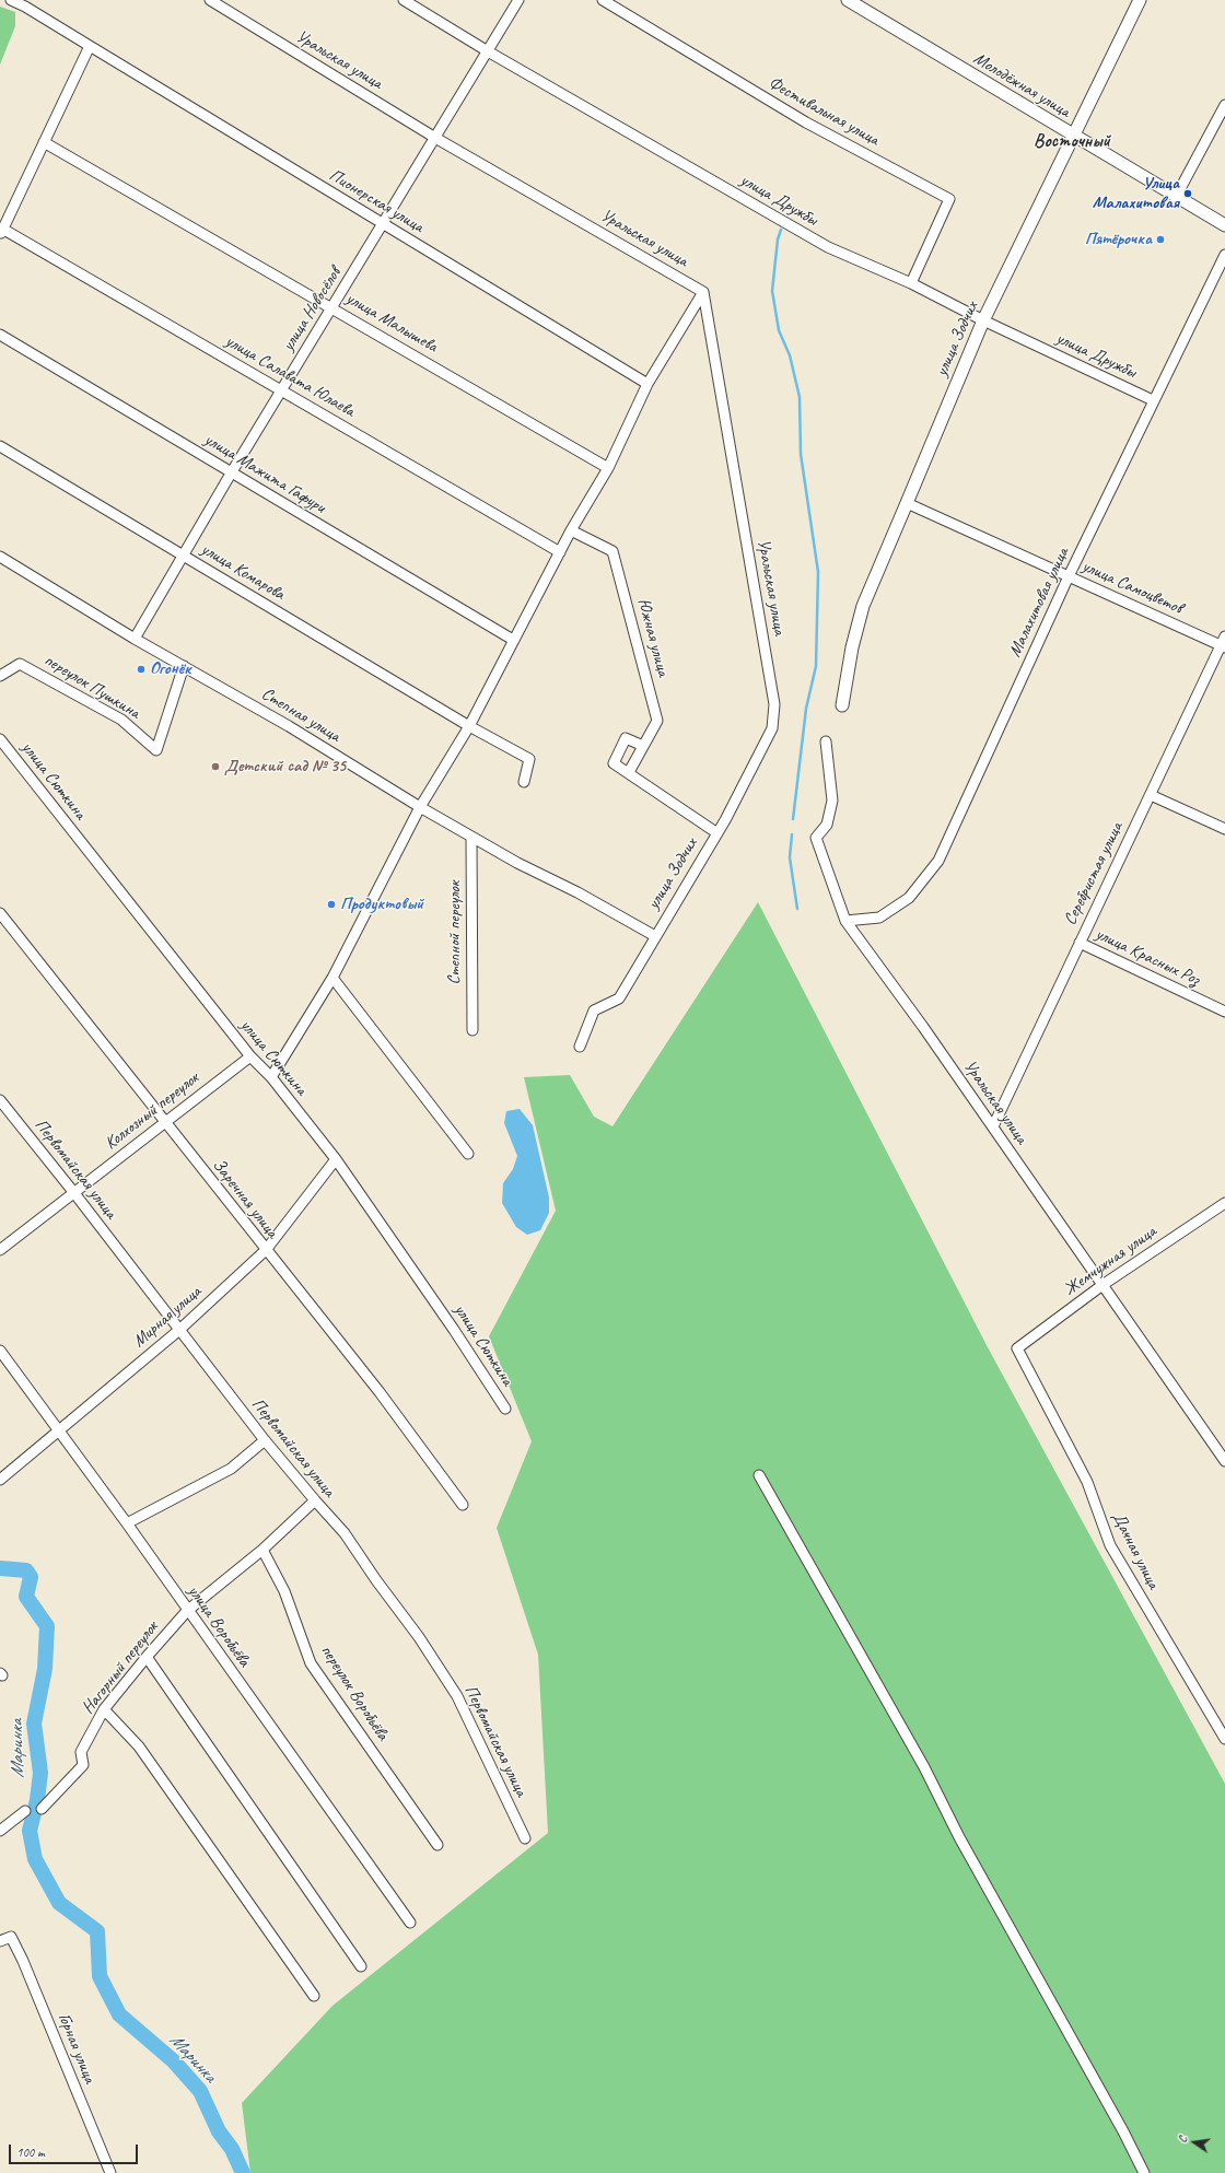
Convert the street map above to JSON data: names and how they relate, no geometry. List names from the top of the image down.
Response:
{
  "streets": {
    "street": [
      "Уральская улица",
      "Молодёжная улица",
      "Фестивальная улица",
      "улица Дружбы",
      "Пионерская улица",
      "улица Новосёлов",
      "улица Малышева",
      "улица Зодчих",
      "улица Салавата Юлаева",
      "улица Мажита Гафури",
      "улица Комарова",
      "улица Самоцветов",
      "Малахитовая улица",
      "Южная улица",
      "переулок Пушкина",
      "Степная улица",
      "улица Сюткина",
      "Серебристая улица",
      "Степной переулок",
      "улица Красных Роз",
      "Колхозный переулок",
      "Первомайская улица",
      "Заречная улица",
      "Жемчужная улица",
      "Мирная улица",
      "Дачная улица",
      "улица Воробьёва",
      "Нагорный переулок",
      "переулок Воробьёва",
      "Горная улица"
    ]
  },
  "crossings": [
    ["Уральская улица", "улица Новосёлов"],
    ["Уральская улица", "улица Зодчих"],
    ["Уральская улица", "Малахитовая улица"],
    ["Уральская улица", "Серебристая улица"],
    ["Уральская улица", "Жемчужная улица"],
    ["Молодёжная улица", "улица Зодчих"],
    ["Фестивальная улица", "улица Дружбы"],
    ["улица Дружбы", "улица Новосёлов"],
    ["улица Дружбы", "улица Зодчих"],
    ["улица Дружбы", "Малахитовая улица"],
    ["Пионерская улица", "улица Новосёлов"],
    ["улица Новосёлов", "улица Малышева"],
    ["улица Новосёлов", "улица Салавата Юлаева"],
    ["улица Новосёлов", "улица Мажита Гафури"],
    ["улица Новосёлов", "улица Комарова"],
    ["улица Новосёлов", "Степная улица"],
    ["улица Зодчих", "улица Самоцветов"],
    ["улица Зодчих", "Степная улица"],
    ["улица Самоцветов", "Малахитовая улица"],
    ["улица Самоцветов", "Серебристая улица"],
    ["переулок Пушкина", "Степная улица"],
    ["Степная улица", "Степной переулок"],
    ["улица Сюткина", "Колхозный переулок"],
    ["улица Сюткина", "Мирная улица"],
    ["Серебристая улица", "улица Красных Роз"],
    ["Колхозный переулок", "Первомайская улица"],
    ["Колхозный переулок", "Заречная улица"],
    ["Первомайская улица", "Мирная улица"],
    ["Первомайская улица", "Нагорный переулок"],
    ["Заречная улица", "Мирная улица"],
    ["Жемчужная улица", "Дачная улица"],
    ["Мирная улица", "улица Воробьёва"],
    ["улица Воробьёва", "Нагорный переулок"],
    ["Нагорный переулок", "переулок Воробьёва"]
  ],
  "districts": ["Восточный"],
  "water": ["Маринка"],
  "places": [
    "Улица Малахитовая",
    "Пятёрочка",
    "Огонёк",
    "Детский сад № 35",
    "Продуктовый"
  ],
  "scale_bar": "100 m",
  "north": "left"
}
